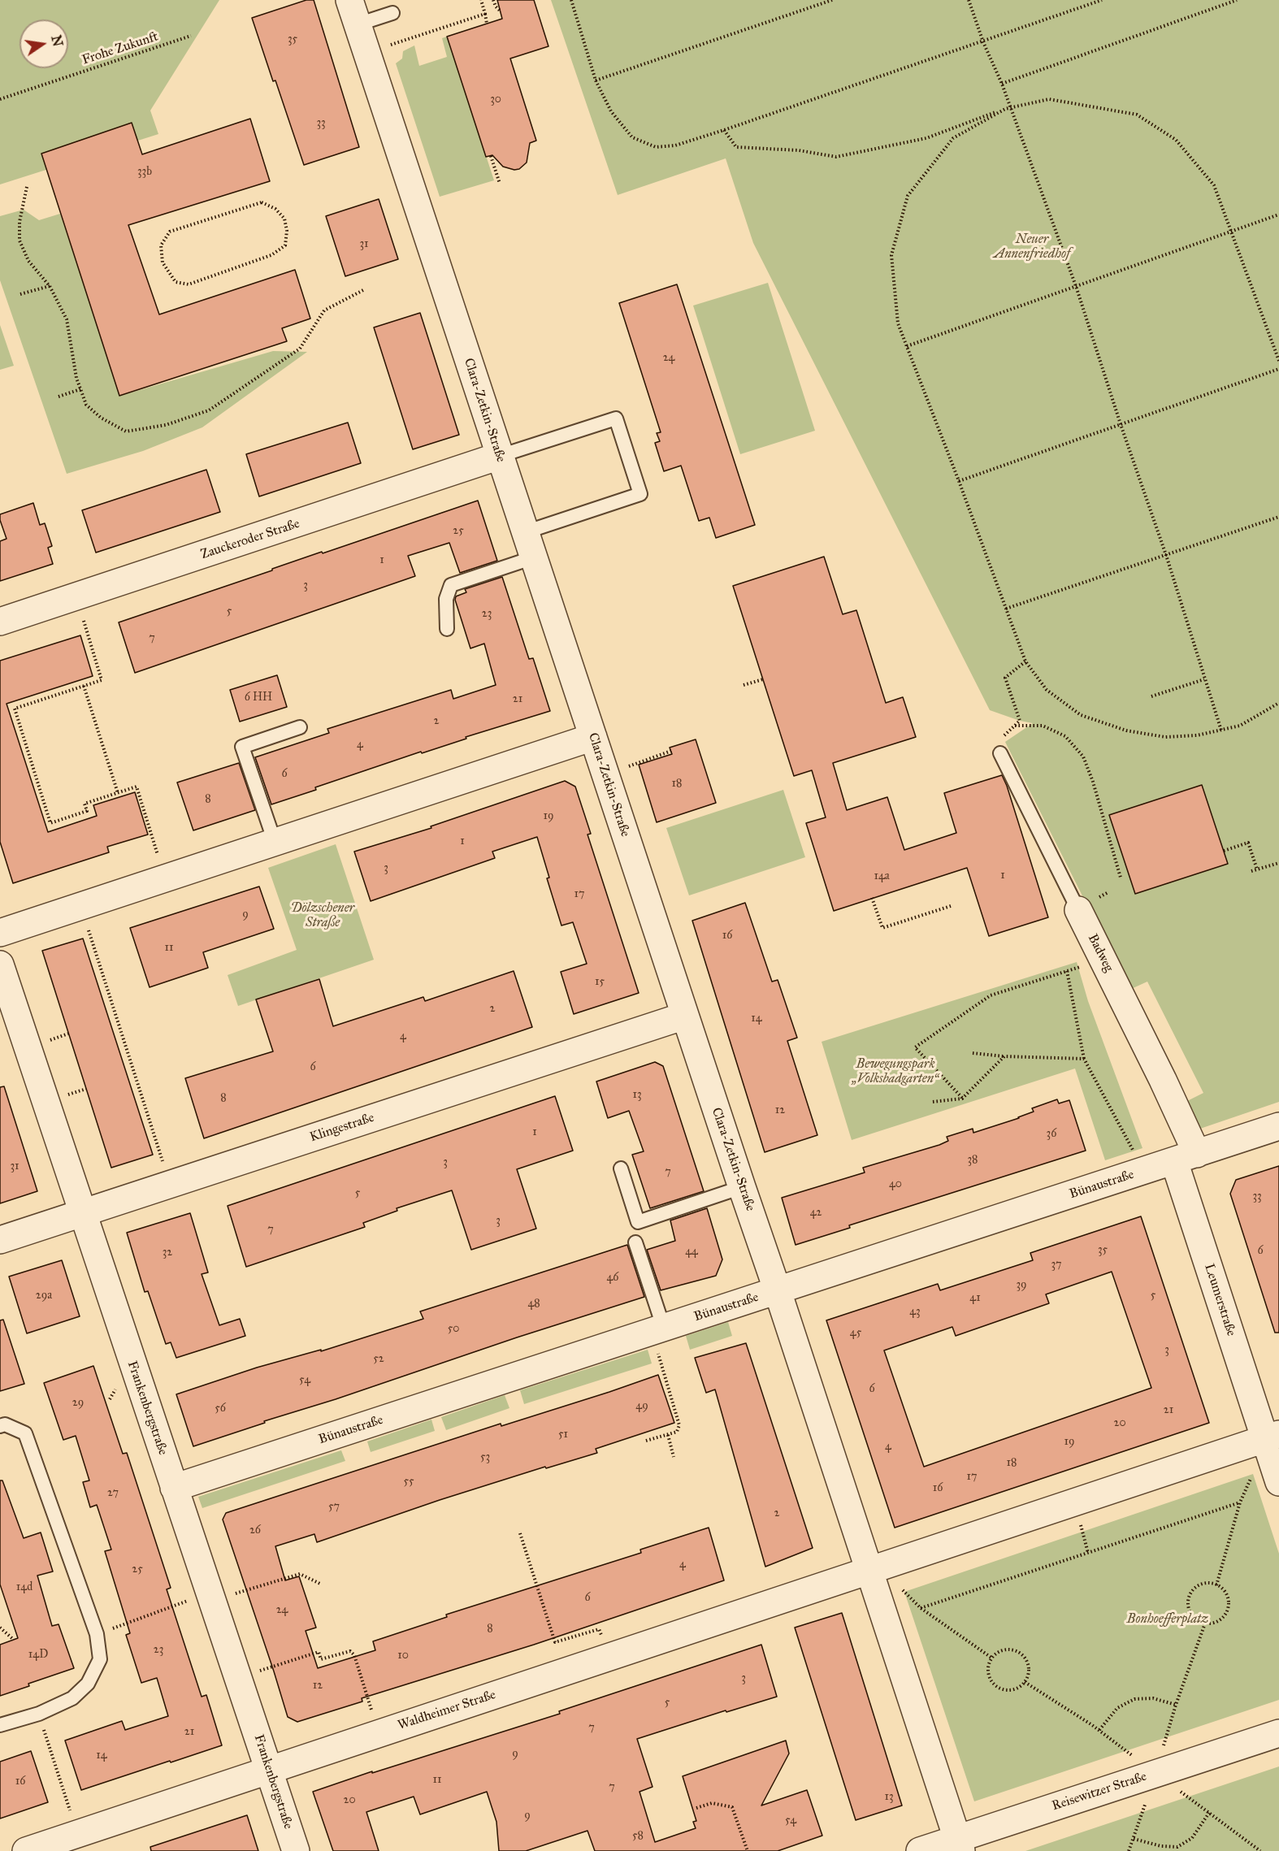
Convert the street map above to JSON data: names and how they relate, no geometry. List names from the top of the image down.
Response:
{
  "streets": {
    "street": [
      "Clara-Zetkin-Straße",
      "Zauckeroder Straße",
      "Badweg",
      "Klingestraße",
      "Bünaustraße",
      "Leumerstraße",
      "Frankenbergstraße",
      "Waldheimer Straße",
      "Reisewitzer Straße"
    ],
    "path": ["Frohe Zukunft"]
  },
  "crossings": [
    ["Clara-Zetkin-Straße", "Zauckeroder Straße"],
    ["Clara-Zetkin-Straße", "Klingestraße"],
    ["Clara-Zetkin-Straße", "Bünaustraße"],
    ["Clara-Zetkin-Straße", "Waldheimer Straße"],
    ["Badweg", "Bünaustraße"],
    ["Badweg", "Leumerstraße"],
    ["Klingestraße", "Frankenbergstraße"],
    ["Bünaustraße", "Leumerstraße"],
    ["Bünaustraße", "Frankenbergstraße"],
    ["Frankenbergstraße", "Waldheimer Straße"]
  ],
  "parks": [
    "Neuer Annenfriedhof",
    "Dölzschener Straße",
    "Bewegungspark „Volksbadgarten“",
    "Bonhoefferplatz"
  ],
  "house_numbers": [
    "35",
    "30",
    "33",
    "33b",
    "31",
    "24",
    "25",
    "1",
    "3",
    "5",
    "23",
    "7",
    "6 HH",
    "21",
    "2",
    "4",
    "6",
    "18",
    "8",
    "19",
    "1",
    "3",
    "1",
    "14a",
    "17",
    "9",
    "16",
    "11",
    "15",
    "2",
    "14",
    "4",
    "6",
    "13",
    "8",
    "12",
    "1",
    "36",
    "38",
    "3",
    "31",
    "7",
    "40",
    "5",
    "33",
    "42",
    "3",
    "7",
    "35",
    "6",
    "44",
    "32",
    "37",
    "46",
    "39",
    "29a",
    "5",
    "41",
    "48",
    "43",
    "50",
    "45",
    "3",
    "52",
    "54",
    "6",
    "29",
    "49",
    "56",
    "21",
    "20",
    "51",
    "19",
    "4",
    "53",
    "18",
    "17",
    "55",
    "16",
    "27",
    "57",
    "2",
    "26",
    "4",
    "25",
    "14d",
    "6",
    "24",
    "8",
    "23",
    "14D",
    "10",
    "3",
    "12",
    "5",
    "7",
    "21",
    "9",
    "14",
    "11",
    "16",
    "7",
    "13",
    "20",
    "9",
    "54",
    "58"
  ],
  "north": "right"
}
